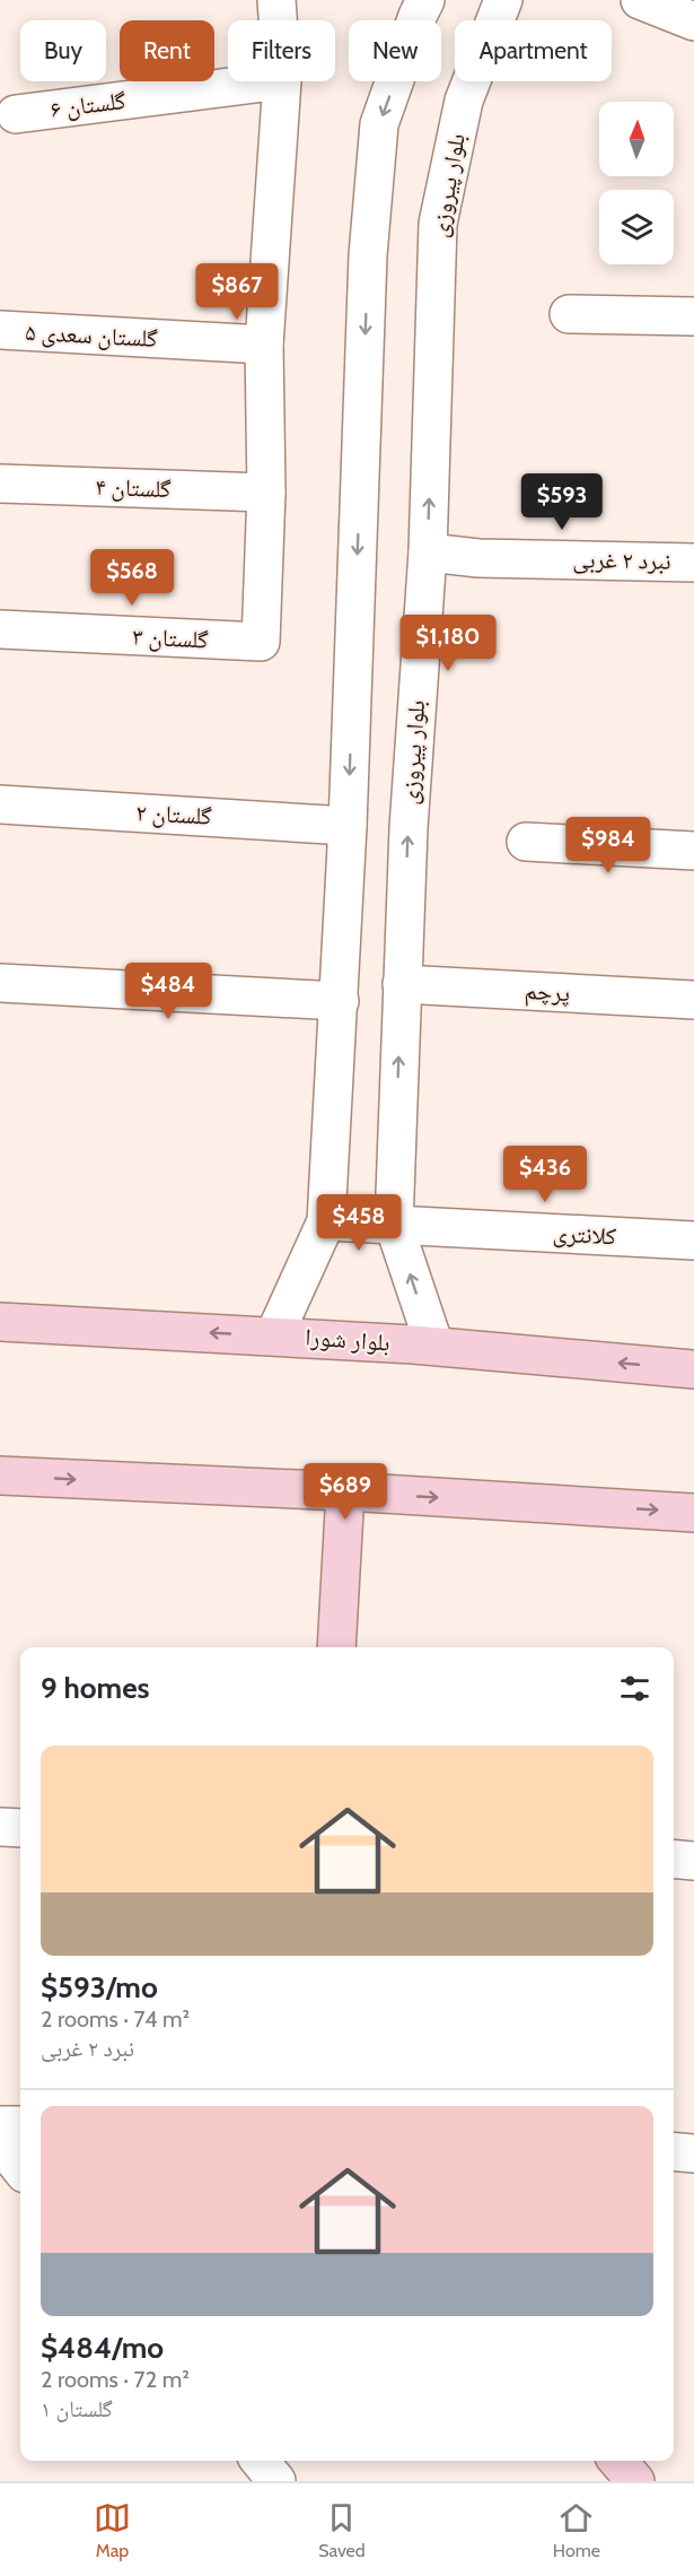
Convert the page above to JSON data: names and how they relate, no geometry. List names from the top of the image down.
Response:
{
  "streets": {
    "main road": ["بلوار شورا"],
    "street": [
      "گلستان ۶",
      "بلوار پیروزی",
      "گلستان سعدی ۵",
      "گلستان ۴",
      "نبرد ۲ غربی",
      "گلستان ۳",
      "گلستان ۲",
      "پرچم",
      "کلانتری"
    ]
  },
  "crossings": [
    ["بلوار پیروزی", "نبرد ۲ غربی"],
    ["بلوار پیروزی", "پرچم"],
    ["بلوار پیروزی", "کلانتری"],
    ["بلوار پیروزی", "بلوار شورا"],
    ["گلستان ۴", "گلستان ۳"]
  ],
  "north": "top",
  "page": {
    "chip": [
      "Buy",
      "Rent",
      "Filters",
      "New",
      "Apartment"
    ],
    "price": [
      "$867",
      "$593",
      "$568",
      "$1,180",
      "$984",
      "$484",
      "$436",
      "$458",
      "$689"
    ],
    "heading": "9 homes",
    "list": [
      {
        "name": "$593/mo",
        "note": "2 rooms · 74 m² · نبرد ۲ غربی"
      },
      {
        "name": "$484/mo",
        "note": "2 rooms · 72 m² · گلستان ۱"
      }
    ],
    "tabs": ["Map", "Saved", "Home"]
  }
}
